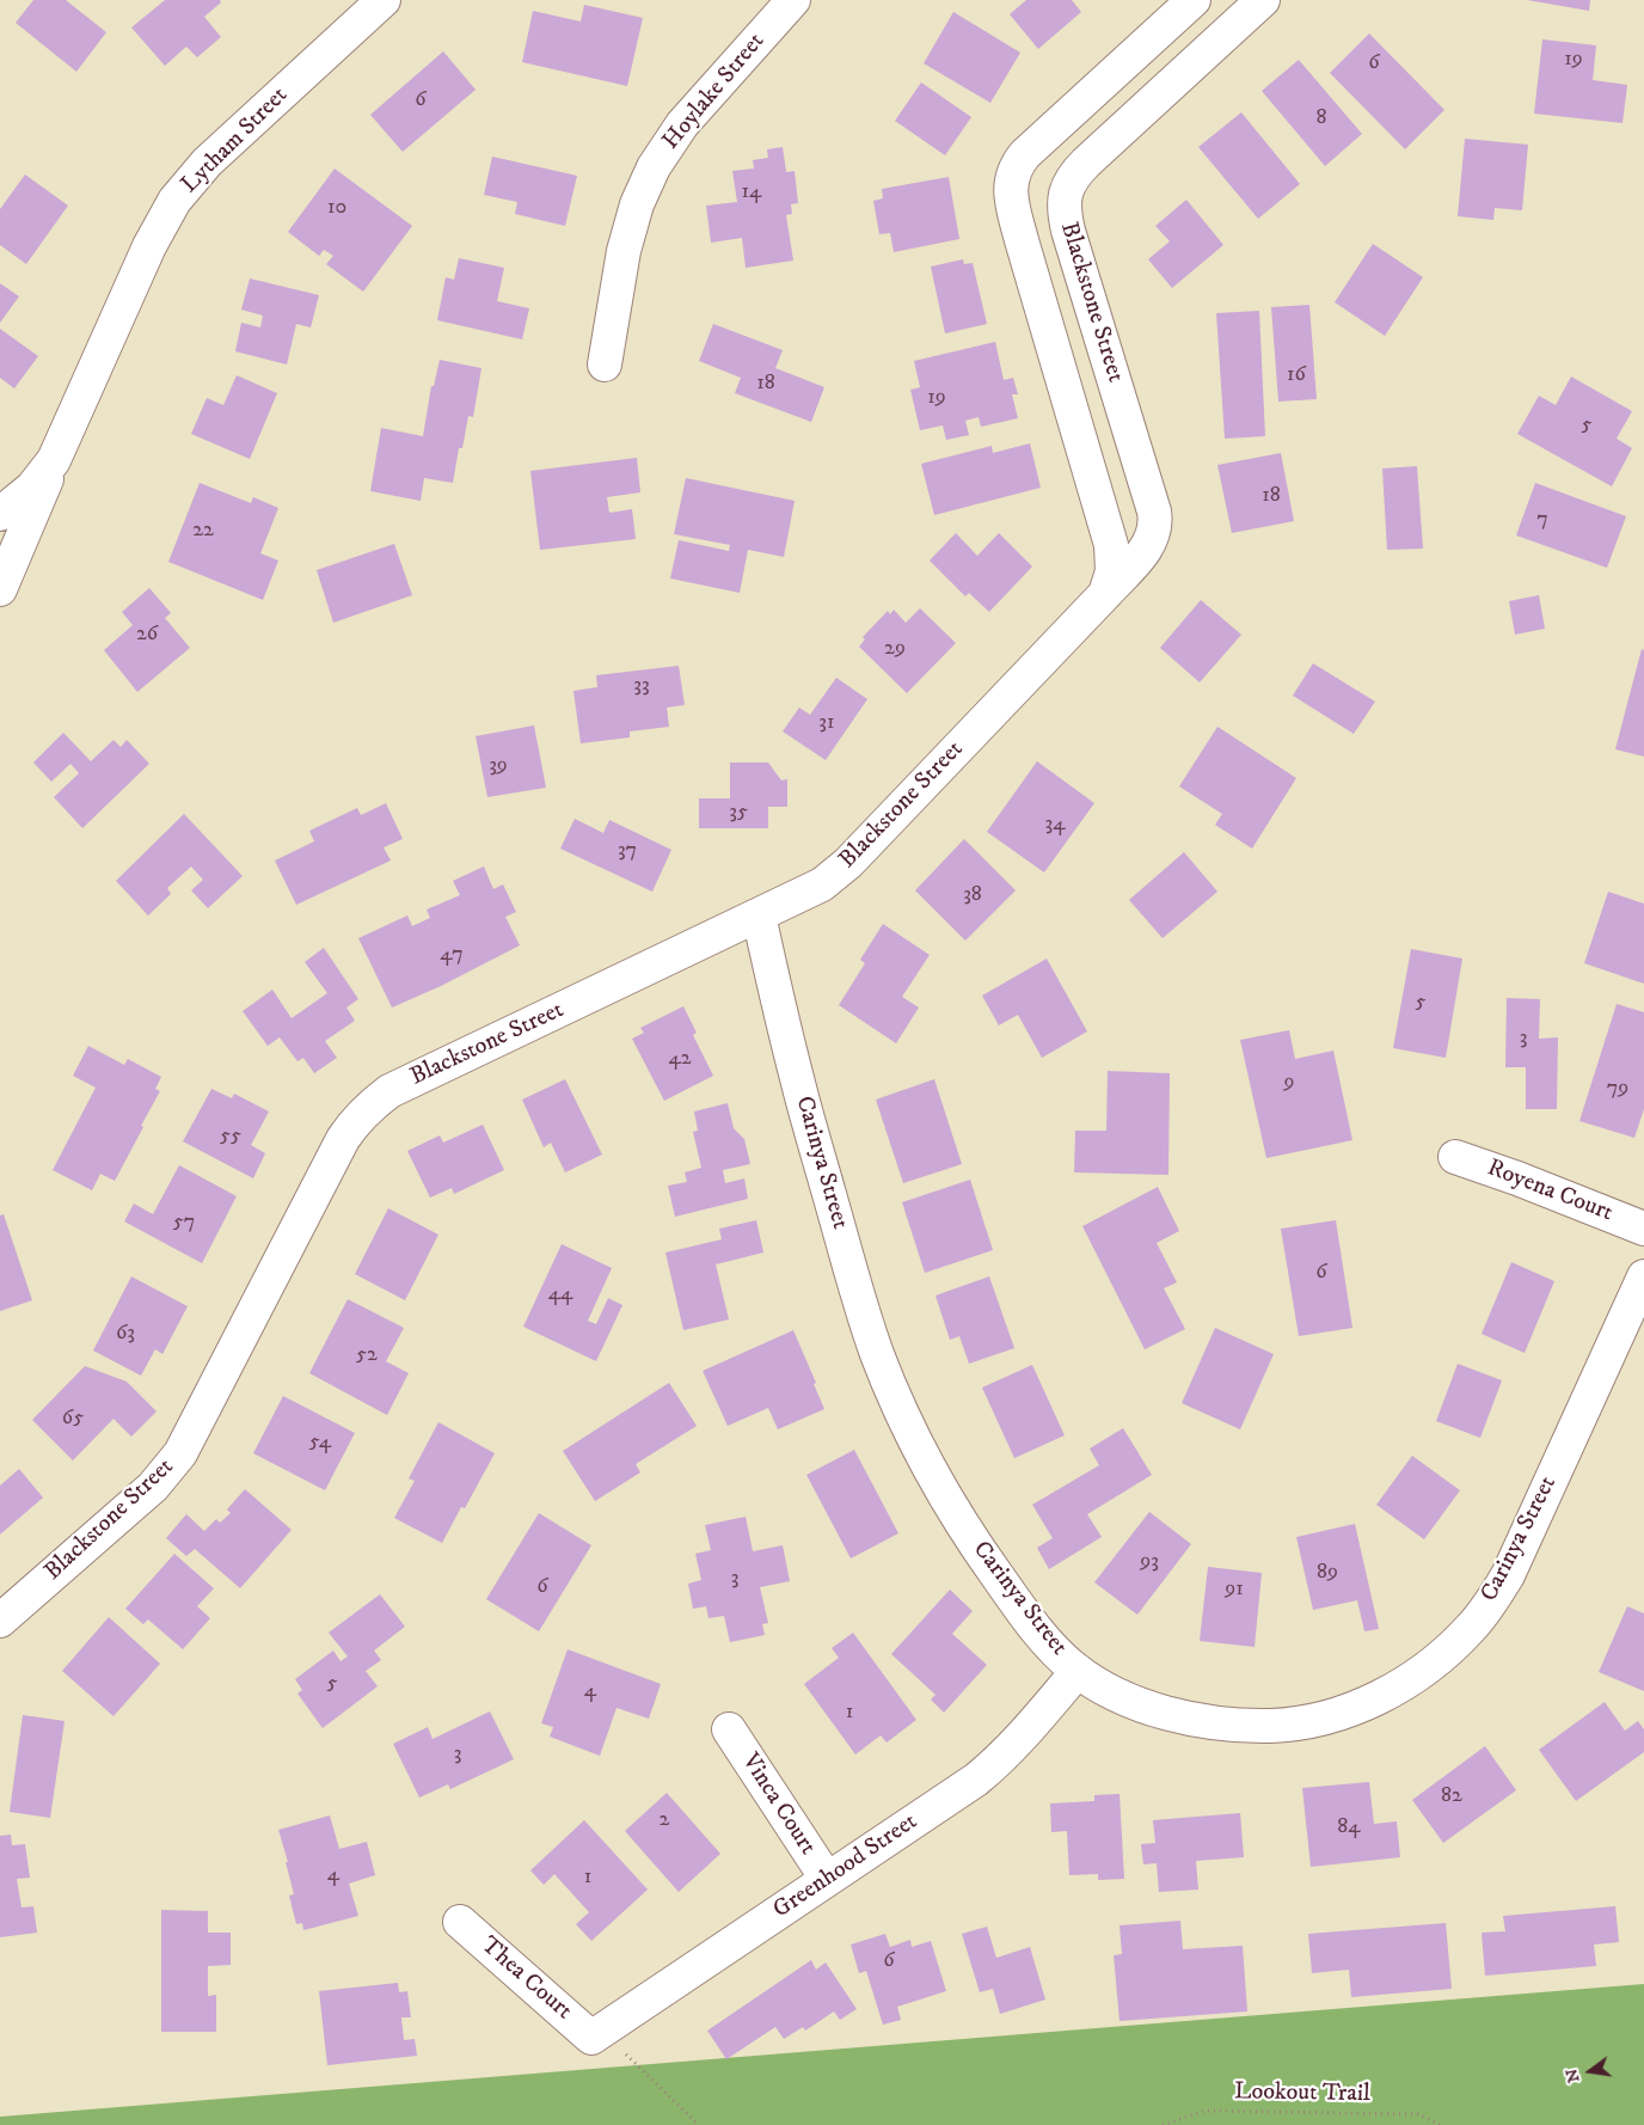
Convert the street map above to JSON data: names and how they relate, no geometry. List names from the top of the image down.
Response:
{
  "streets": {
    "street": [
      "Hoylake Street",
      "Lytham Street",
      "Blackstone Street",
      "Carinya Street",
      "Royena Court",
      "Vinca Court",
      "Greenhood Street",
      "Thea Court"
    ],
    "path": ["Lookout Trail"]
  },
  "crossings": [
    ["Blackstone Street", "Carinya Street"],
    ["Carinya Street", "Greenhood Street"],
    ["Vinca Court", "Greenhood Street"],
    ["Greenhood Street", "Thea Court"]
  ],
  "house_numbers": [
    "19",
    "6",
    "6",
    "8",
    "14",
    "10",
    "16",
    "18",
    "19",
    "5",
    "18",
    "7",
    "22",
    "26",
    "29",
    "33",
    "31",
    "39",
    "35",
    "34",
    "37",
    "38",
    "47",
    "5",
    "3",
    "42",
    "9",
    "79",
    "55",
    "57",
    "6",
    "44",
    "63",
    "52",
    "65",
    "54",
    "93",
    "89",
    "3",
    "6",
    "91",
    "5",
    "4",
    "1",
    "3",
    "82",
    "2",
    "84",
    "4",
    "1",
    "6"
  ],
  "north": "left"
}
